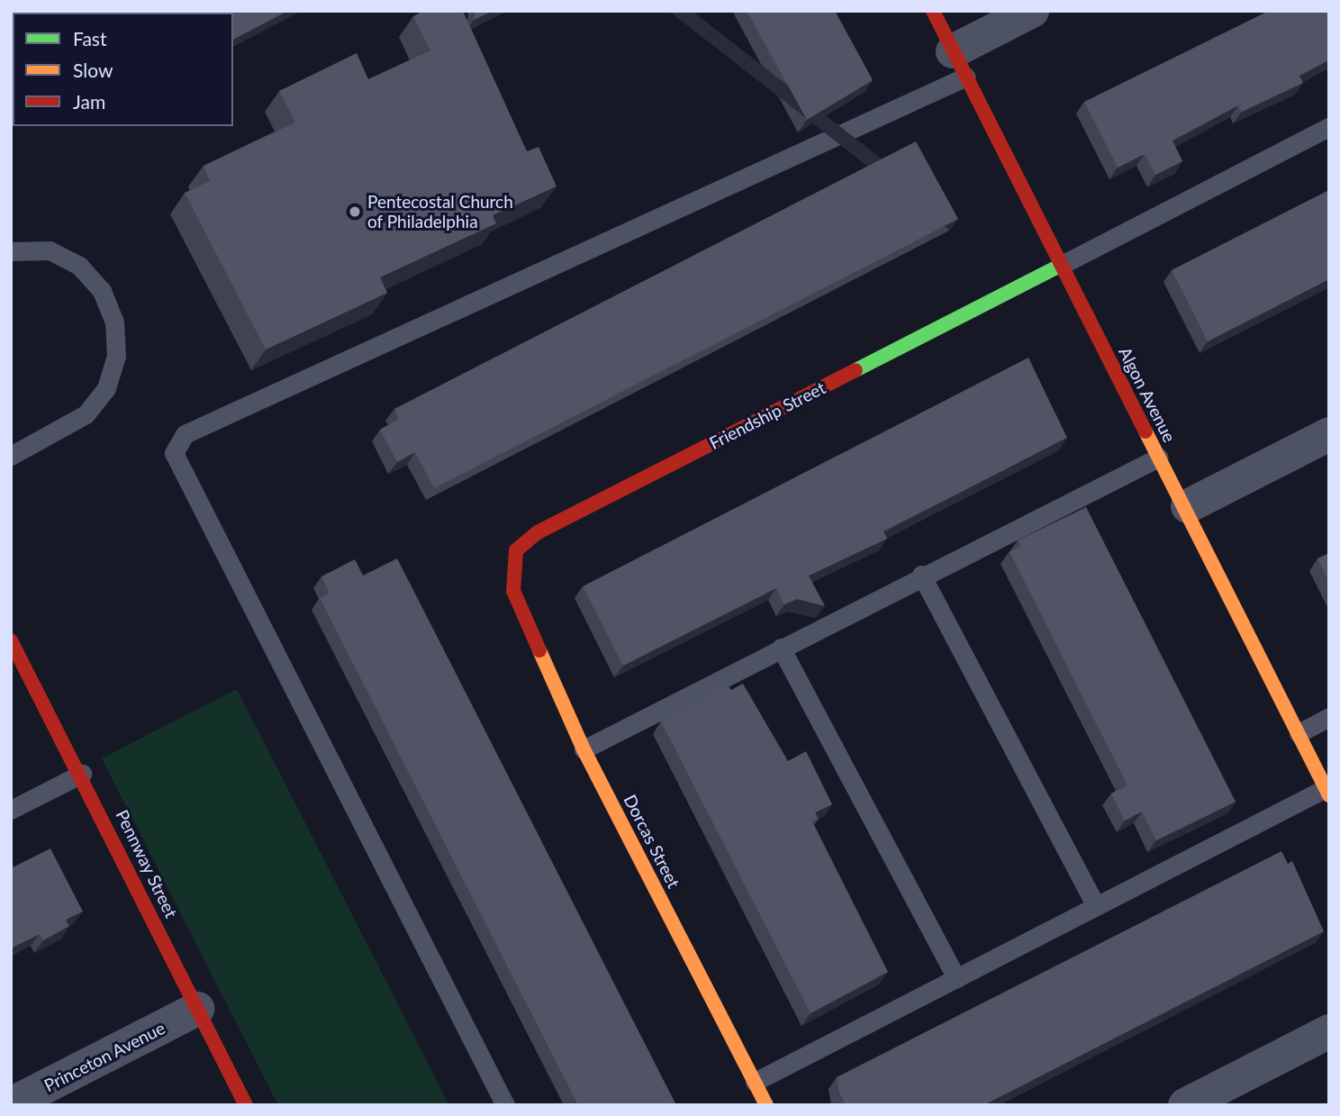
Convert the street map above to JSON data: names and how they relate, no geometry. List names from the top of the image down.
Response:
{
  "streets": {
    "street": [
      "Algon Avenue",
      "Friendship Street",
      "Dorcas Street",
      "Pennway Street",
      "Princeton Avenue"
    ]
  },
  "crossings": [
    ["Algon Avenue", "Friendship Street"],
    ["Friendship Street", "Dorcas Street"],
    ["Pennway Street", "Princeton Avenue"]
  ],
  "places": ["Pentecostal Church of Philadelphia"],
  "legend": ["Fast", "Slow", "Jam"]
}
